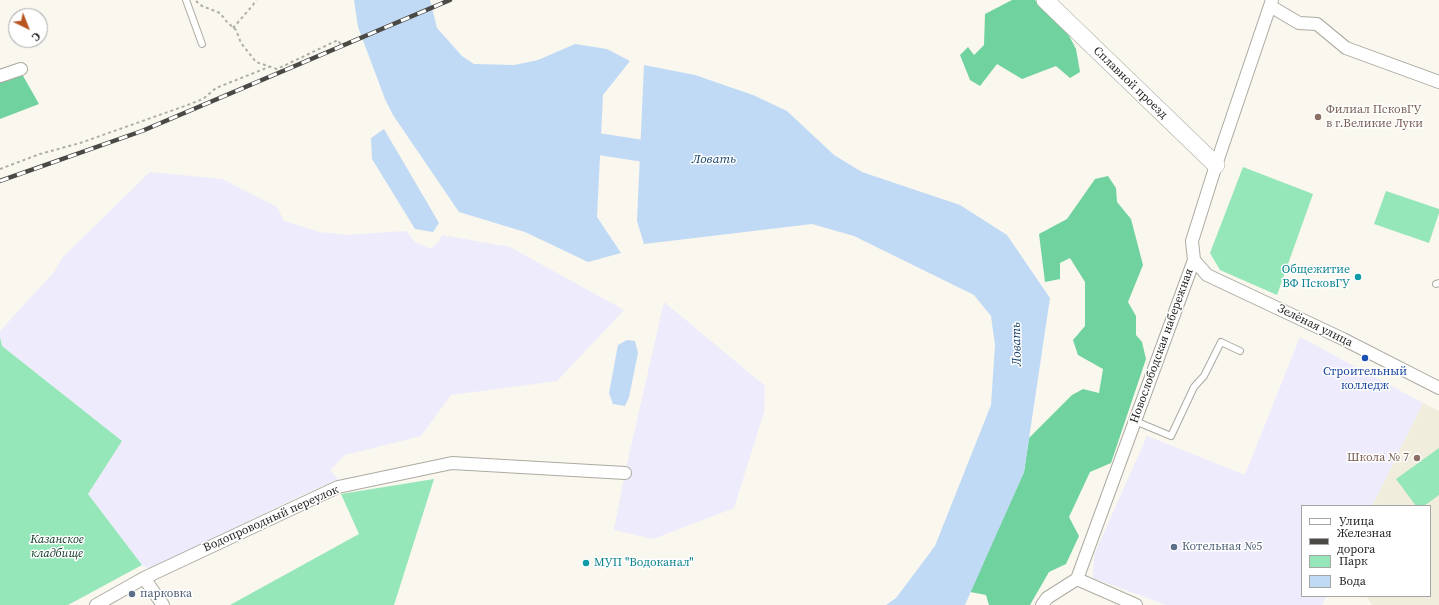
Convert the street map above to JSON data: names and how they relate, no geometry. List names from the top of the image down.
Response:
{
  "streets": {
    "street": [
      "Сплавной проезд",
      "Зелёная улица",
      "Новослободская набережная",
      "Водопроводный переулок"
    ]
  },
  "crossings": [
    ["Сплавной проезд", "Новослободская набережная"],
    ["Зелёная улица", "Новослободская набережная"]
  ],
  "water": ["Ловать"],
  "parks": ["Казанское кладбище"],
  "places": [
    "Филиал ПсковГУ в г.Великие Луки",
    "Общежитие ВФ ПсковГУ",
    "Строительный колледж",
    "Школа № 7",
    "Котельная №5",
    "МУП \"Водоканал\"",
    "парковка"
  ],
  "legend": [
    "Улица",
    "Железная дорога",
    "Парк",
    "Вода"
  ],
  "north": "bottom right"
}
